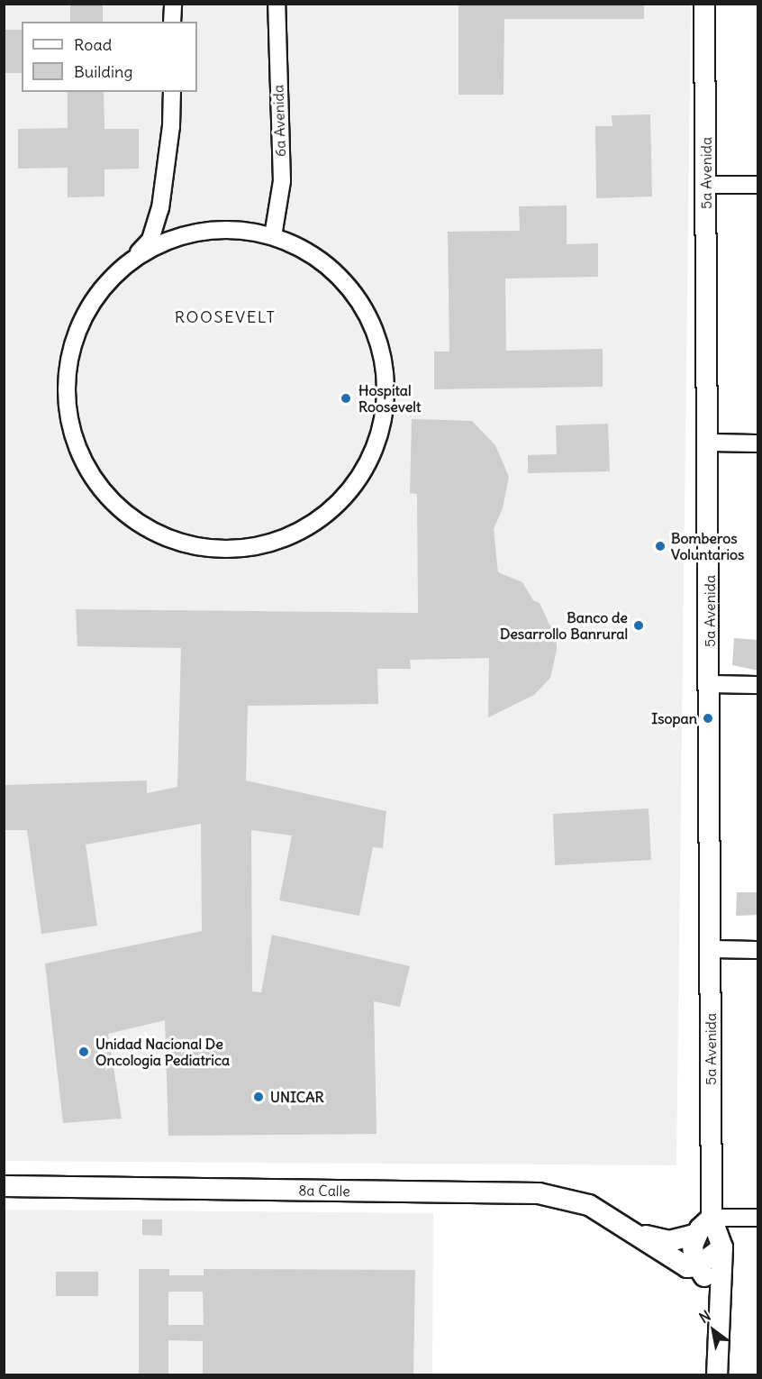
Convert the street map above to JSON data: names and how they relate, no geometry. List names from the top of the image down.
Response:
{
  "streets": {
    "street": ["6a Avenida", "5a Avenida", "8a Calle"]
  },
  "districts": ["ROOSEVELT"],
  "places": [
    "Hospital Roosevelt",
    "Bomberos Voluntarios",
    "Banco de Desarrollo Banrural",
    "Isopan",
    "Unidad Nacional De Oncologia Pediatrica",
    "UNICAR"
  ],
  "legend": ["Road", "Building"],
  "north": "top left"
}
